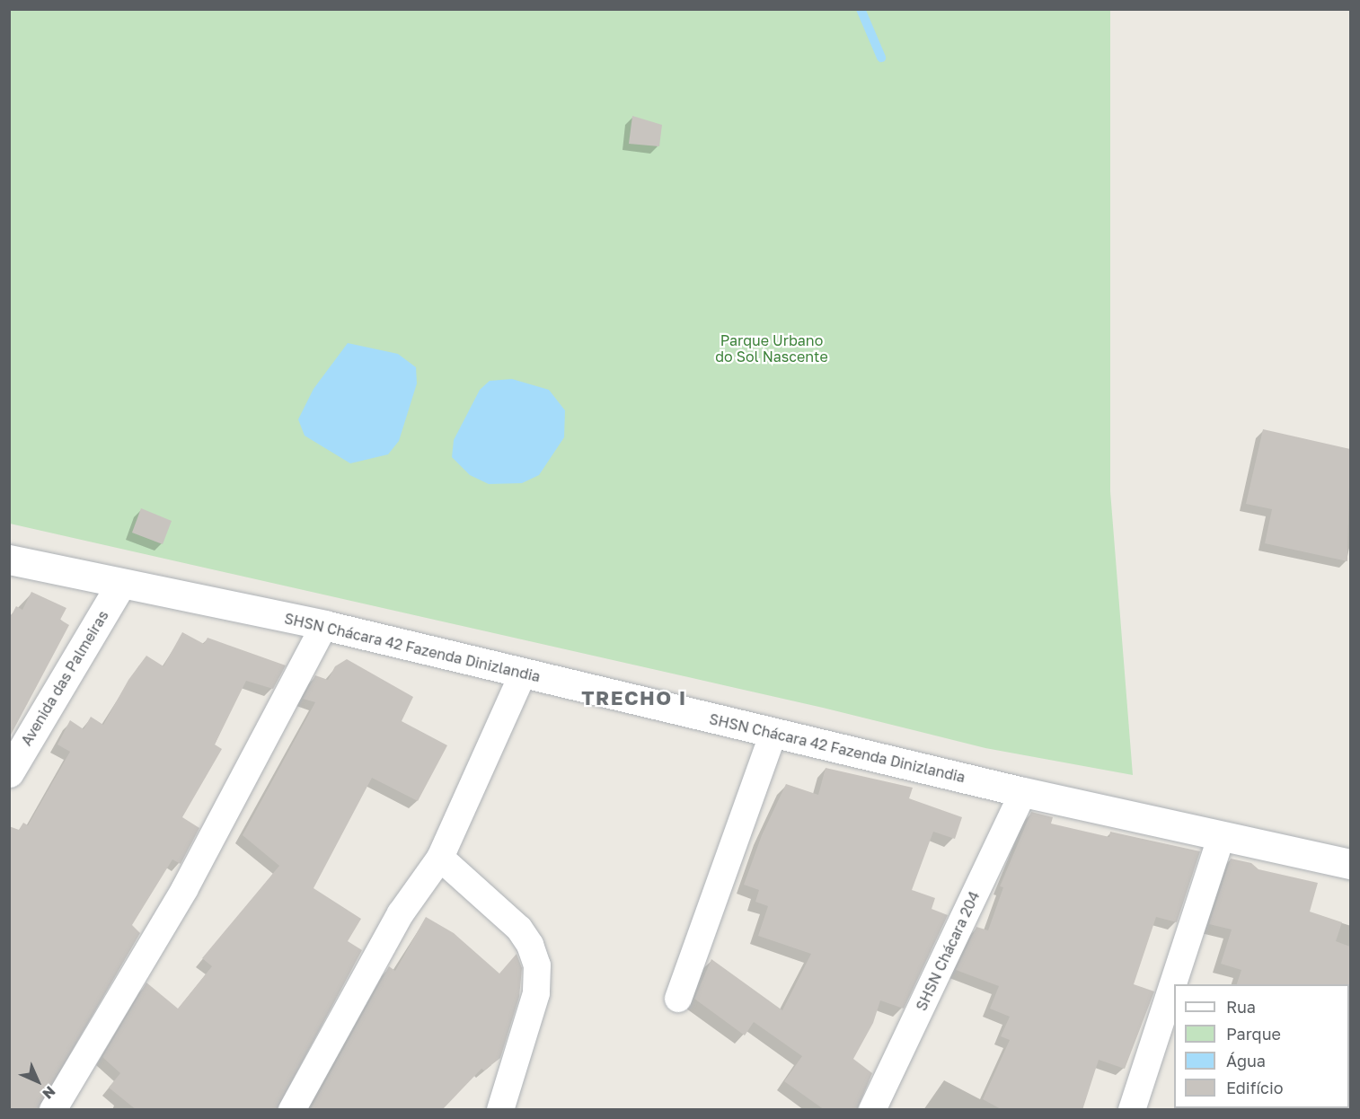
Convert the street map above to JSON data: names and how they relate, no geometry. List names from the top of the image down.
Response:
{
  "streets": {
    "street": ["SHSN Chácara 42 Fazenda Dinizlandia", "Avenida das Palmeiras", "SHSN Chácara 204"]
  },
  "crossings": [
    ["SHSN Chácara 42 Fazenda Dinizlandia", "Avenida das Palmeiras"],
    ["SHSN Chácara 42 Fazenda Dinizlandia", "SHSN Chácara 204"]
  ],
  "districts": ["TRECHO I"],
  "parks": ["Parque Urbano do Sol Nascente"],
  "legend": [
    "Rua",
    "Parque",
    "Água",
    "Edifício"
  ],
  "north": "bottom right"
}
